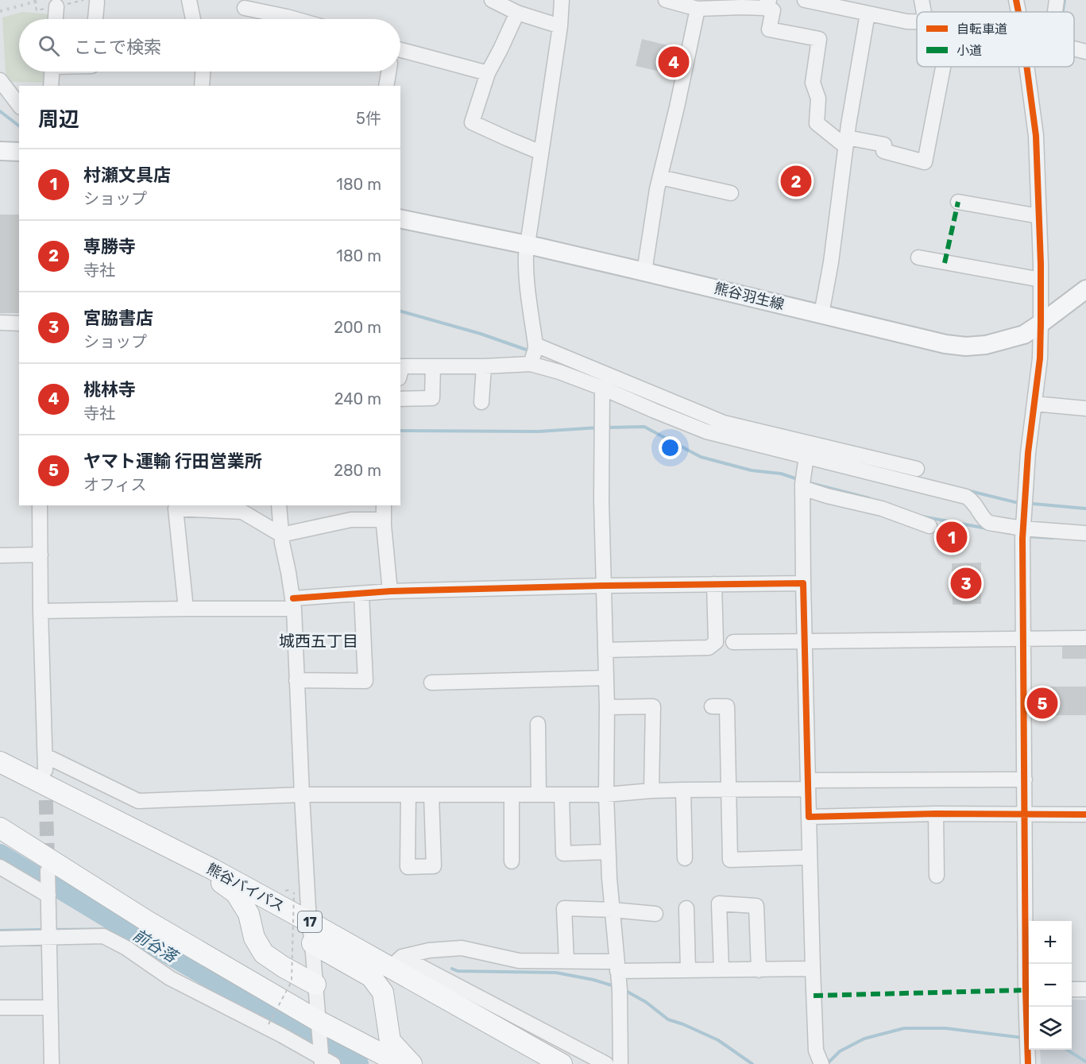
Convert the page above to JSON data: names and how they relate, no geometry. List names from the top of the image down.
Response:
{
  "streets": {
    "highway": ["熊谷バイパス", "17"],
    "main road": ["熊谷羽生線"]
  },
  "crossings": [
    ["熊谷バイパス", "17"]
  ],
  "districts": ["城西五丁目"],
  "water": ["前谷落"],
  "legend": ["自転車道", "小道"],
  "page": {
    "search": "ここで検索",
    "pins": [
      "4",
      "2",
      "1",
      "3",
      "5"
    ],
    "heading": ["周辺", "5件"],
    "list": [
      {
        "mark": "1",
        "name": "村瀬文具店",
        "note": "ショップ",
        "value": "180 m"
      },
      {
        "mark": "2",
        "name": "専勝寺",
        "note": "寺社",
        "value": "180 m"
      },
      {
        "mark": "3",
        "name": "宮脇書店",
        "note": "ショップ",
        "value": "200 m"
      },
      {
        "mark": "4",
        "name": "桃林寺",
        "note": "寺社",
        "value": "240 m"
      },
      {
        "mark": "5",
        "name": "ヤマト運輸 行田営業所",
        "note": "オフィス",
        "value": "280 m"
      }
    ],
    "map_buttons": ["+", "−"]
  }
}
